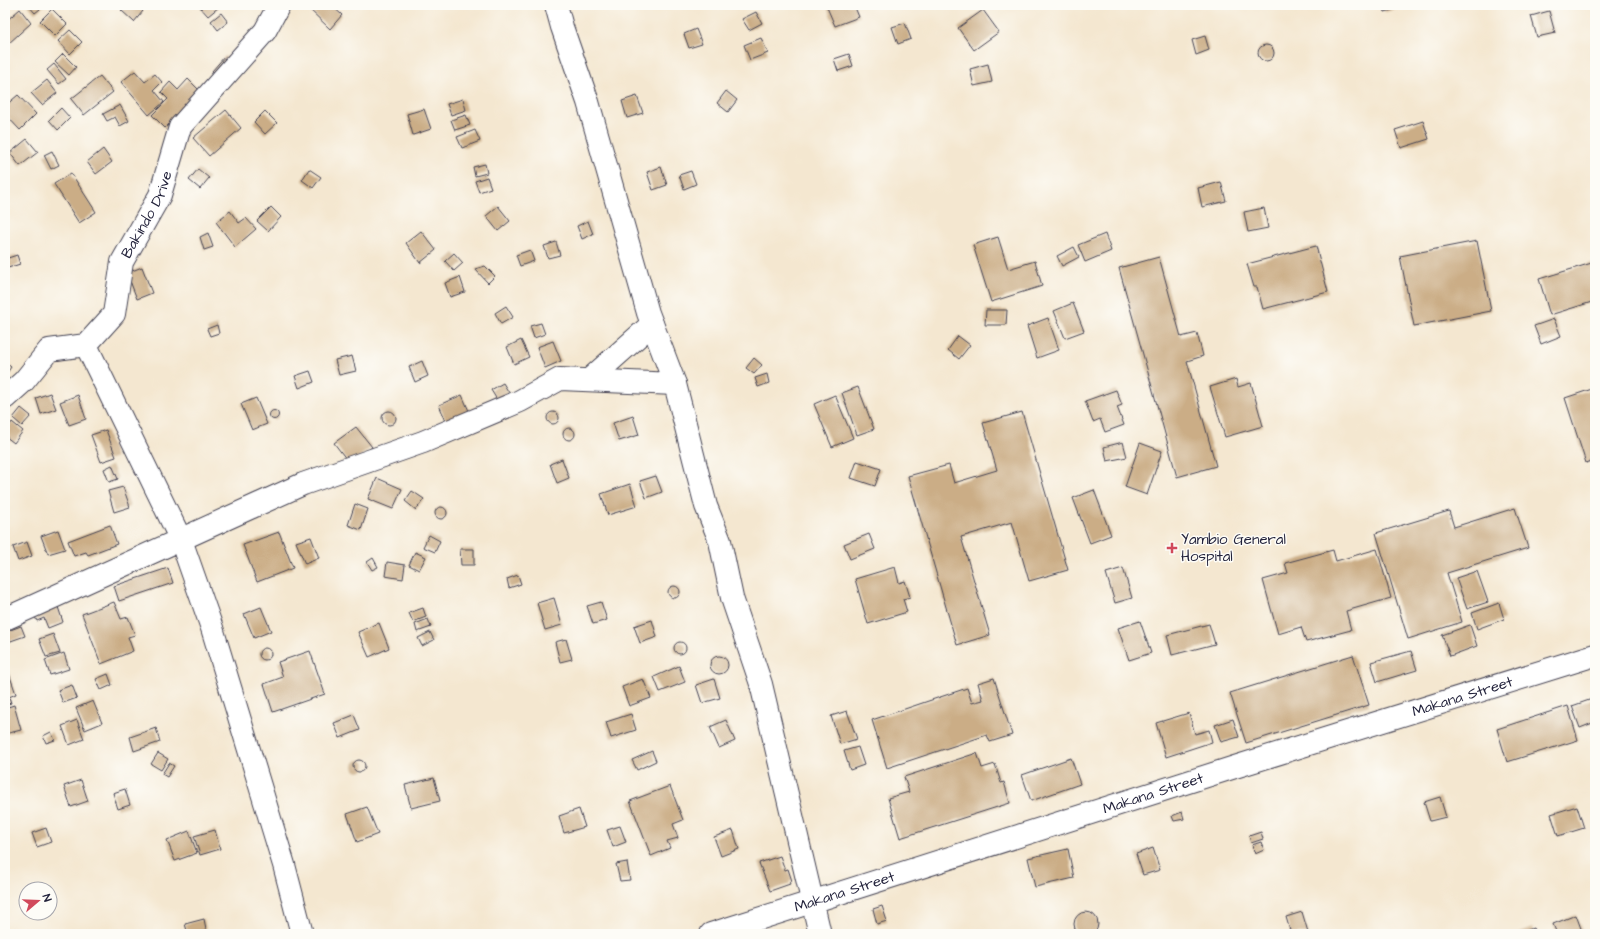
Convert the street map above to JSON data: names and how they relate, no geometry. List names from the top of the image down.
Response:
{
  "streets": {
    "street": ["Bakindo Drive", "Makana Street"]
  },
  "places": {
    "health": ["Yambio General Hospital"]
  },
  "north": "right"
}
